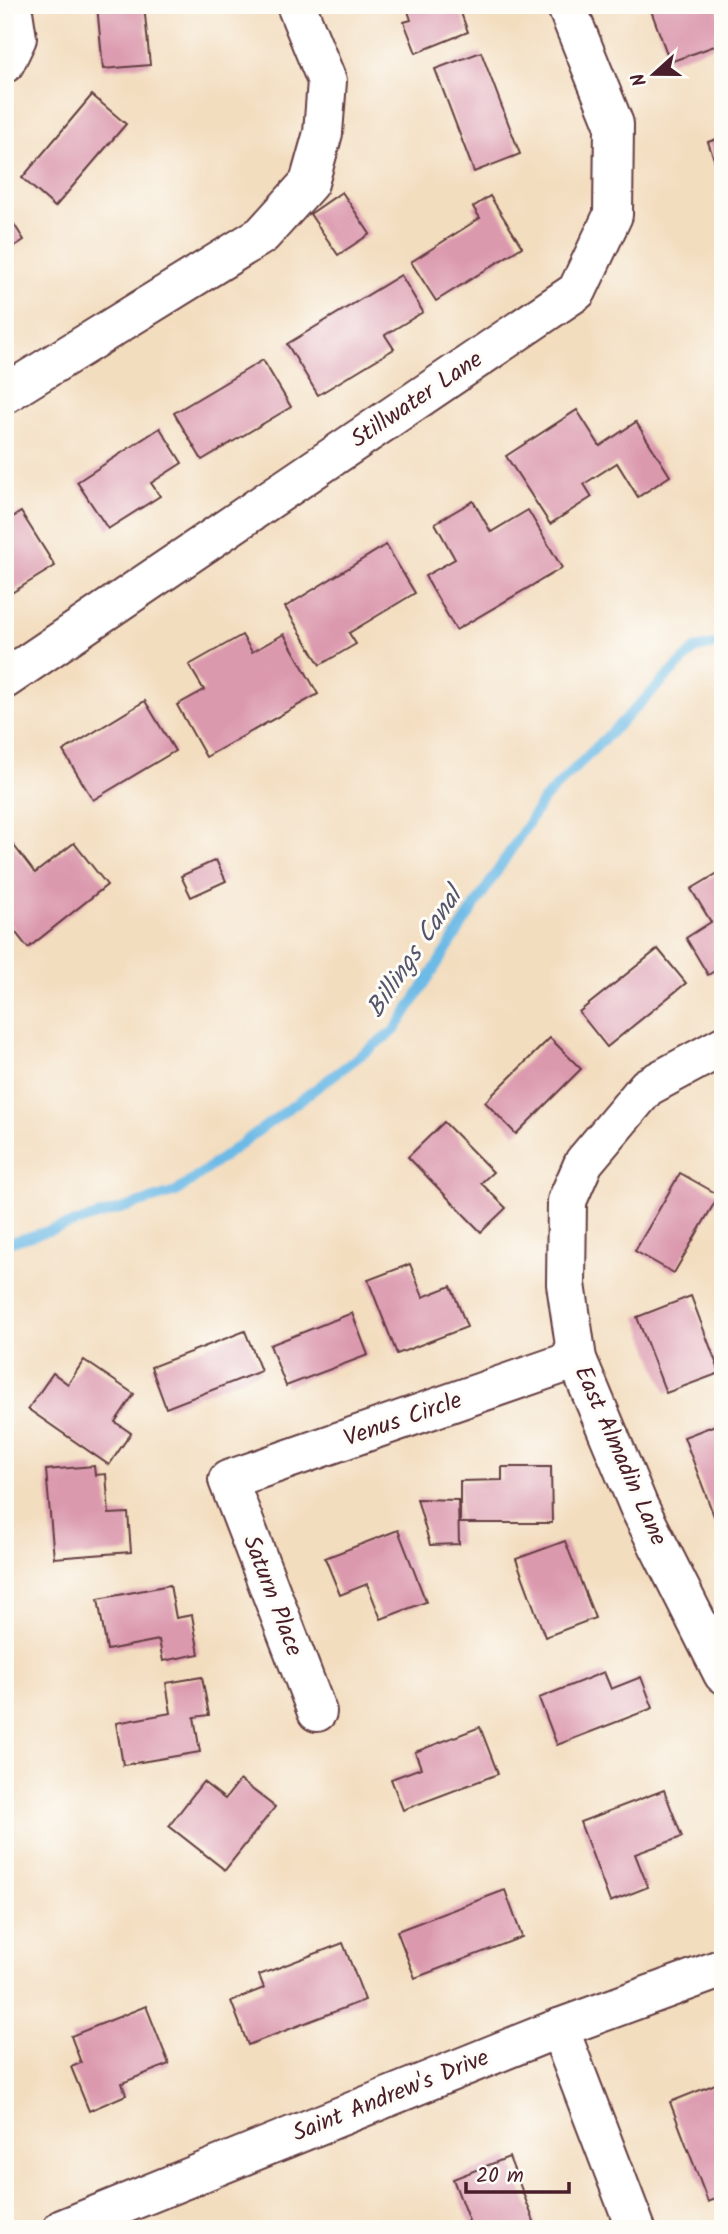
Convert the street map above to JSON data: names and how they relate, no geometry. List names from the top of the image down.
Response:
{
  "streets": {
    "street": [
      "Stillwater Lane",
      "Venus Circle",
      "East Almadin Lane",
      "Saturn Place",
      "Saint Andrew's Drive"
    ]
  },
  "crossings": [
    ["Venus Circle", "East Almadin Lane"],
    ["Venus Circle", "Saturn Place"]
  ],
  "water": ["Billings Canal"],
  "scale_bar": "20 m",
  "north": "left"
}
